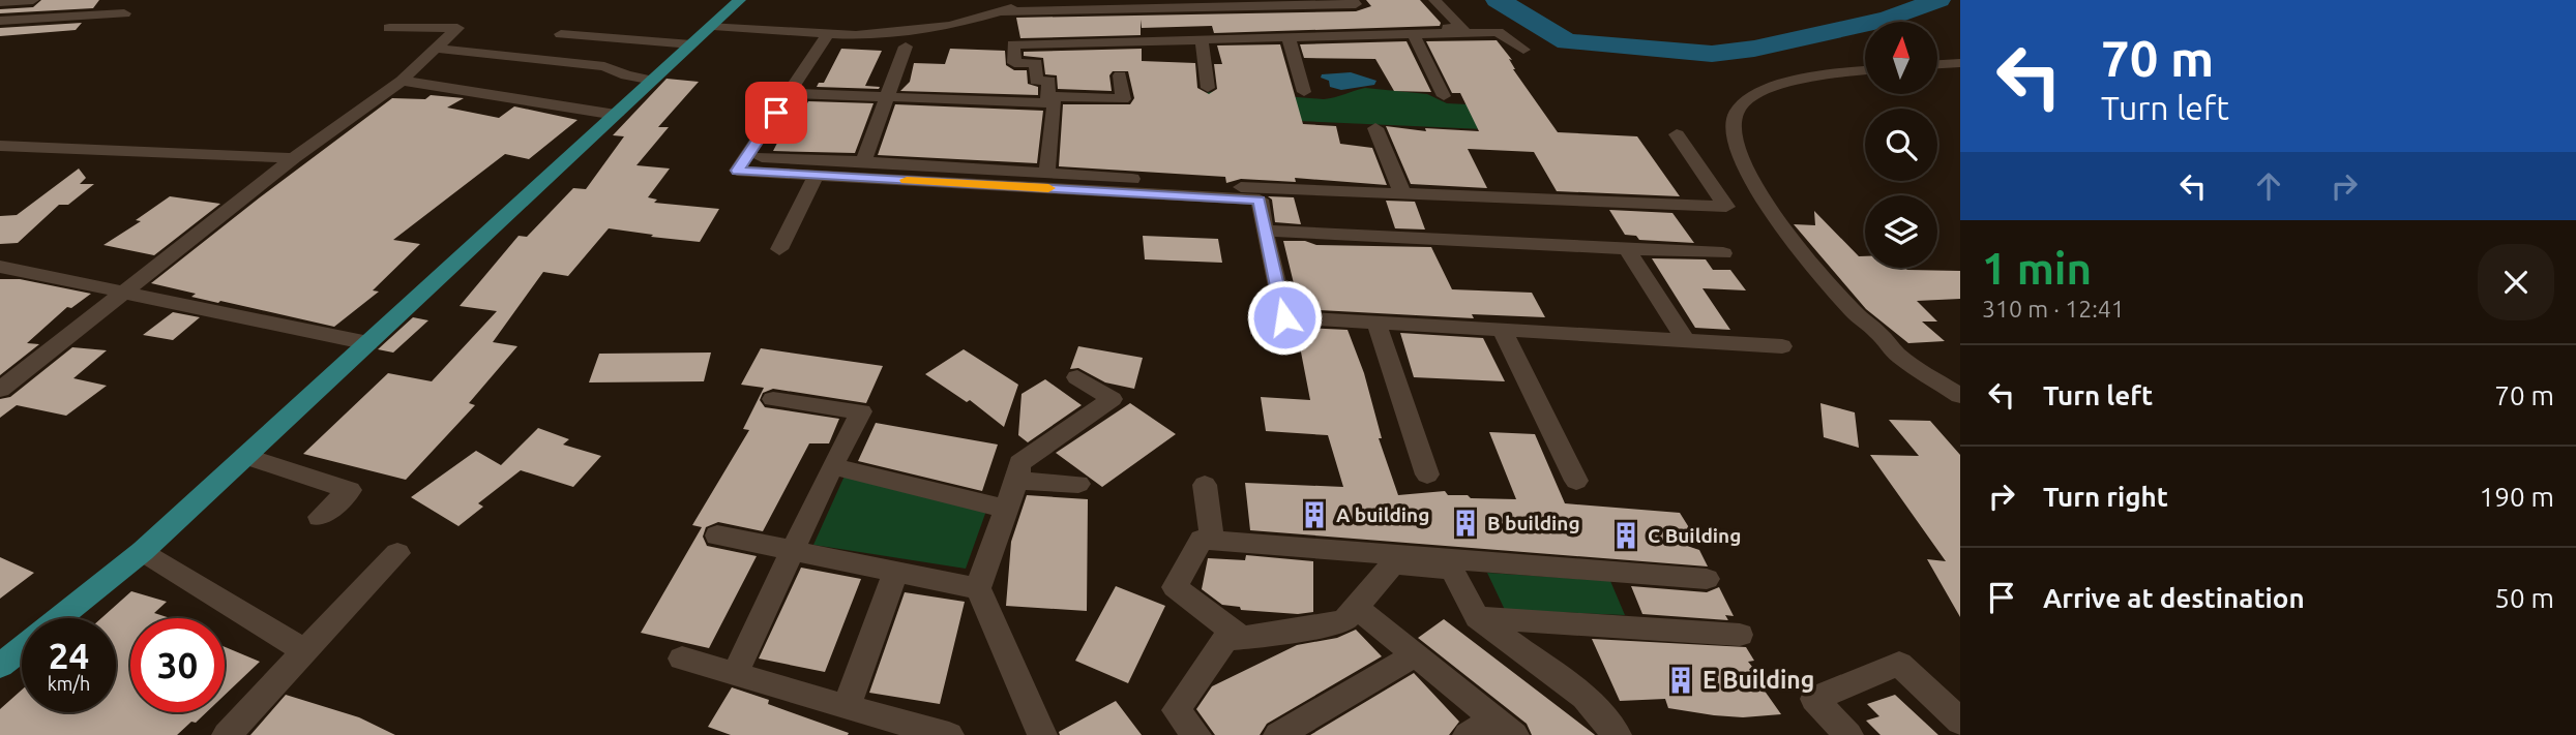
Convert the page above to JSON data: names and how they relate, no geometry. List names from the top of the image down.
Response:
{
  "places": {
    "building": [
      "A building",
      "B building",
      "C Building",
      "E Building"
    ]
  },
  "north": "top",
  "page": {
    "turn": ["70 m", "Turn left"],
    "heading": ["1 min", "310 m · 12:41"],
    "list": [
      {
        "name": "Turn left",
        "value": "70 m"
      },
      {
        "name": "Turn right",
        "value": "190 m"
      },
      {
        "name": "Arrive at destination",
        "value": "50 m"
      }
    ],
    "speed": "24 km/h",
    "limit": "30"
  }
}
